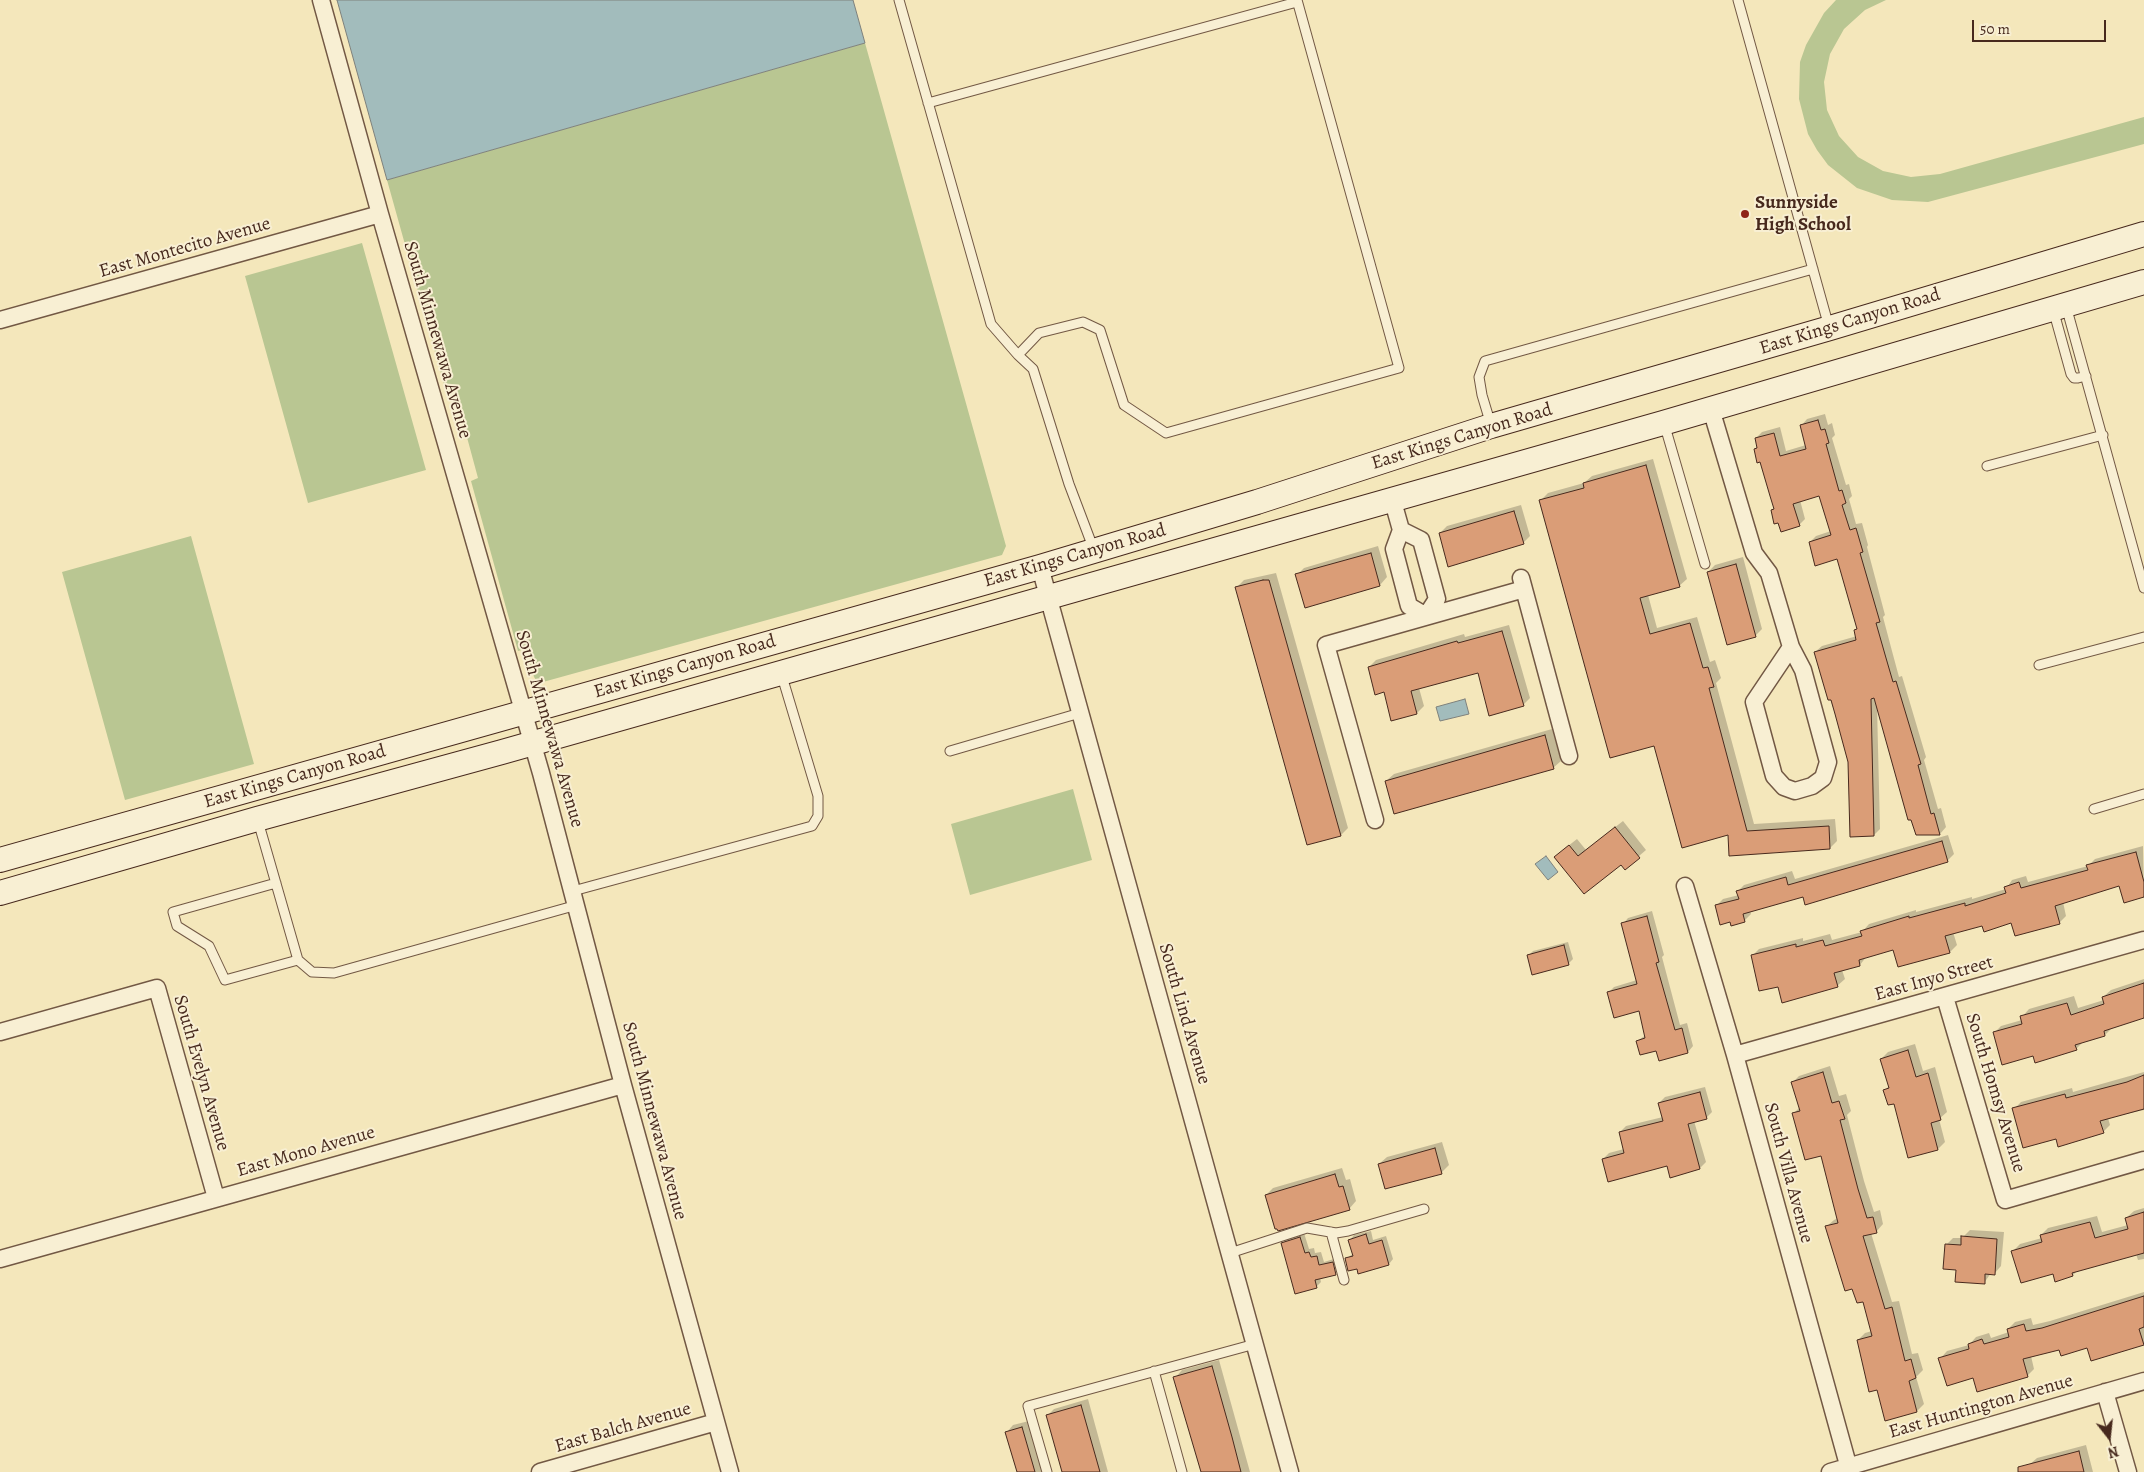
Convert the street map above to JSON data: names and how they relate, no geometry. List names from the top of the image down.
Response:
{
  "streets": {
    "main road": ["East Kings Canyon Road"],
    "street": [
      "East Montecito Avenue",
      "South Minnewawa Avenue",
      "East Inyo Street",
      "South Lind Avenue",
      "South Evelyn Avenue",
      "South Homsy Avenue",
      "East Mono Avenue",
      "South Villa Avenue",
      "East Huntington Avenue",
      "East Balch Avenue"
    ]
  },
  "crossings": [
    ["East Montecito Avenue", "South Minnewawa Avenue"],
    ["East Kings Canyon Road", "South Minnewawa Avenue"],
    ["East Kings Canyon Road", "South Lind Avenue"],
    ["South Minnewawa Avenue", "East Mono Avenue"],
    ["South Minnewawa Avenue", "East Balch Avenue"],
    ["East Inyo Street", "South Homsy Avenue"],
    ["East Inyo Street", "South Villa Avenue"],
    ["South Evelyn Avenue", "East Mono Avenue"],
    ["South Villa Avenue", "East Huntington Avenue"]
  ],
  "places": ["Sunnyside High School"],
  "scale_bar": "50 m",
  "north": "bottom"
}
